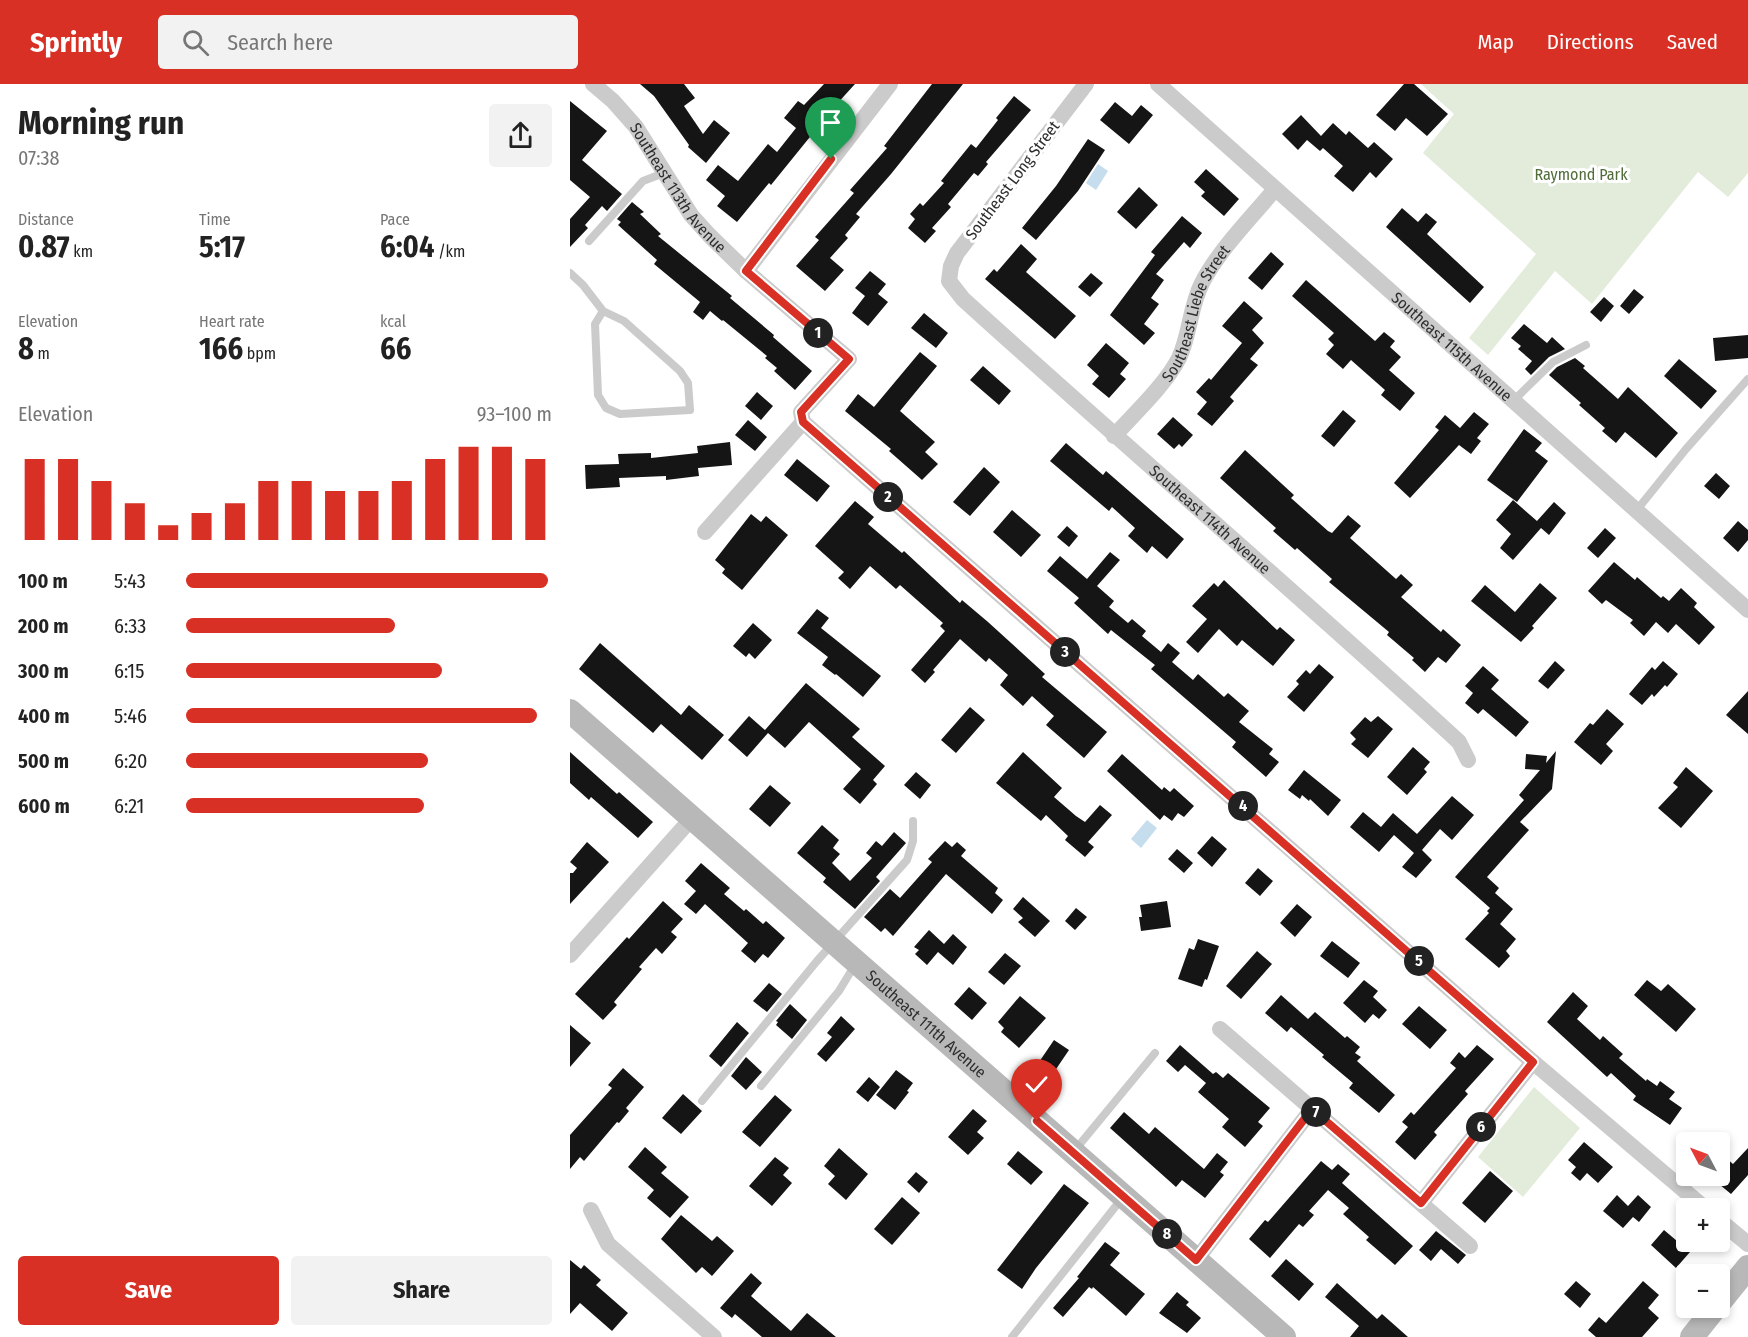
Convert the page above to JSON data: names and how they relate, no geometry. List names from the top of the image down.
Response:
{
  "streets": {
    "street": [
      "Southeast Long Street",
      "Southeast 113th Avenue",
      "Southeast Liebe Street",
      "Southeast 115th Avenue",
      "Southeast 114th Avenue",
      "Southeast 111th Avenue"
    ]
  },
  "crossings": [
    ["Southeast Long Street", "Southeast 114th Avenue"],
    ["Southeast Liebe Street", "Southeast 115th Avenue"],
    ["Southeast Liebe Street", "Southeast 114th Avenue"]
  ],
  "parks": ["Raymond Park"],
  "north": "top left",
  "page": {
    "header": "Sprintly",
    "search": "Search here",
    "nav": ["Map", "Directions", "Saved"],
    "heading": ["Morning run", "07:38"],
    "stats": [
      ["Distance", "0.87 km"],
      ["Time", "5:17"],
      ["Pace", "6:04 /km"],
      ["Elevation", "8 m"],
      ["Heart rate", "166 bpm"],
      ["kcal", "66"]
    ],
    "pins": [
      "1",
      "2",
      "3",
      "4",
      "5",
      "7",
      "6",
      "8"
    ],
    "chart": ["Elevation", "93–100 m"],
    "list": [
      {
        "name": "100 m",
        "note": "5:43"
      },
      {
        "name": "200 m",
        "note": "6:33"
      },
      {
        "name": "300 m",
        "note": "6:15"
      },
      {
        "name": "400 m",
        "note": "5:46"
      },
      {
        "name": "500 m",
        "note": "6:20"
      },
      {
        "name": "600 m",
        "note": "6:21"
      }
    ],
    "map_buttons": ["+", "−"],
    "buttons": ["Save", "Share"]
  }
}
